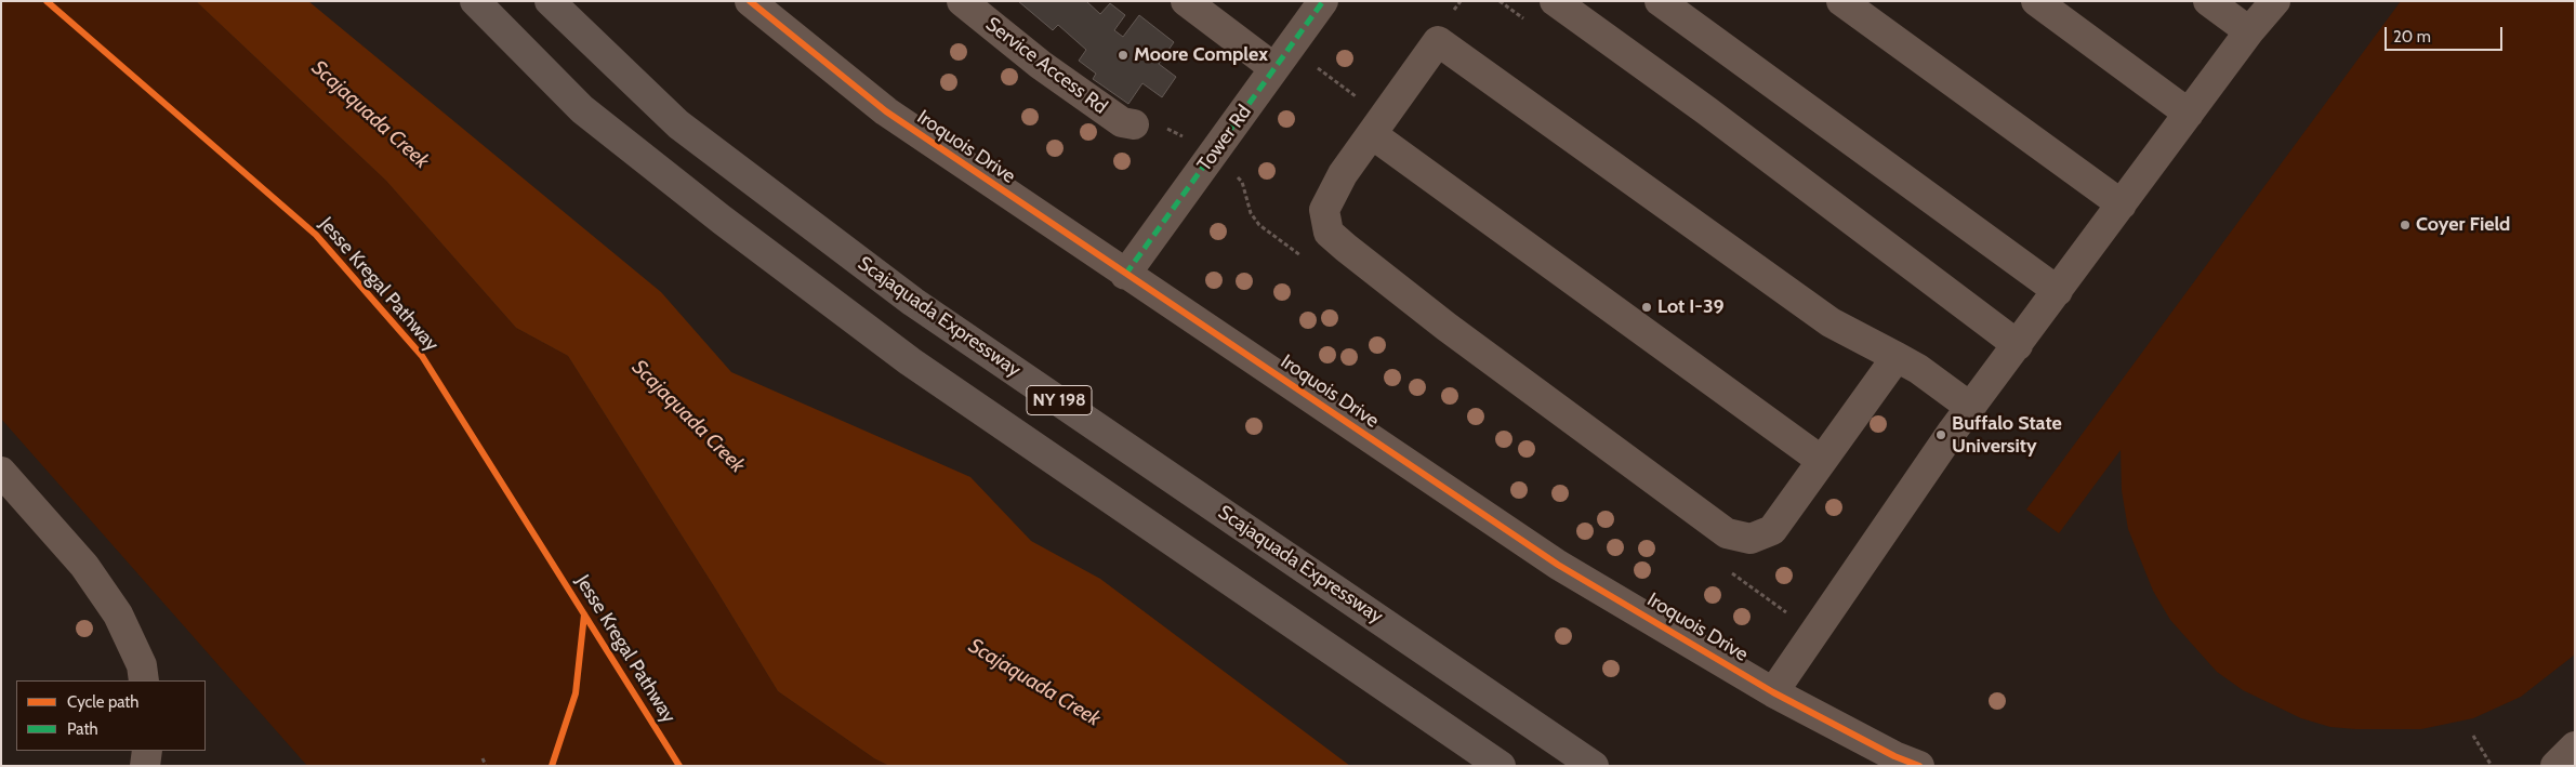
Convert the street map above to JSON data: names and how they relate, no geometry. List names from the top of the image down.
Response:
{
  "streets": {
    "highway": ["Scajaquada Expressway", "NY 198"],
    "street": ["Service Access Rd", "Tower Rd", "Iroquois Drive"],
    "cycle path": ["Jesse Kregal Pathway"]
  },
  "crossings": [
    ["Tower Rd", "Iroquois Drive"]
  ],
  "water": ["Scajaquada Creek"],
  "places": [
    "Moore Complex",
    "Coyer Field",
    "Lot I-39",
    "Buffalo State University"
  ],
  "legend": ["Cycle path", "Path"],
  "scale_bar": "20 m"
}
